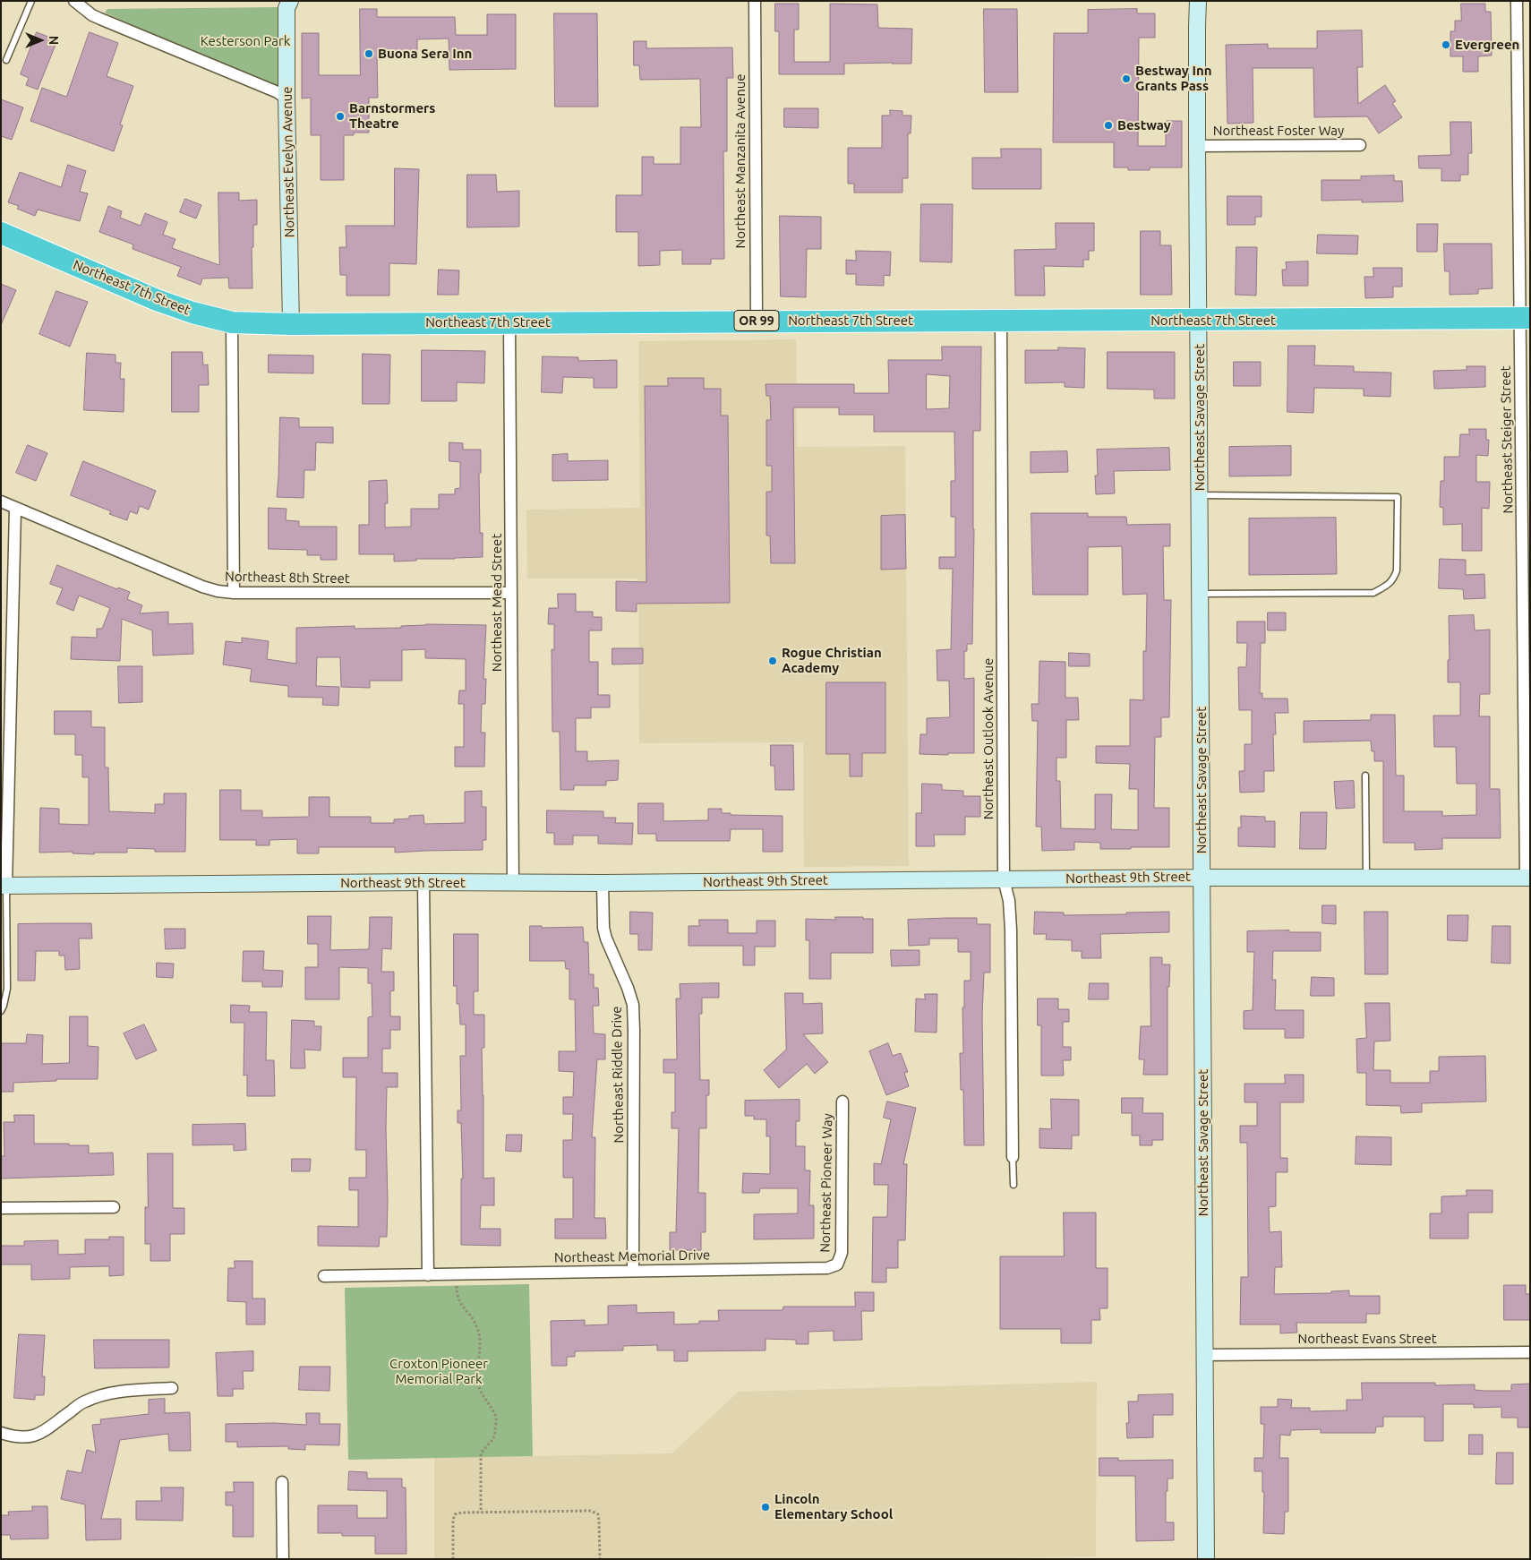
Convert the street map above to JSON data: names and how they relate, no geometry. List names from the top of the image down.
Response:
{
  "streets": {
    "highway": ["Northeast 7th Street", "OR 99"],
    "street": [
      "Northeast Foster Way",
      "Northeast Manzanita Avenue",
      "Northeast Evelyn Avenue",
      "Northeast Savage Street",
      "Northeast Steiger Street",
      "Northeast 8th Street",
      "Northeast Mead Street",
      "Northeast Outlook Avenue",
      "Northeast 9th Street",
      "Northeast Riddle Drive",
      "Northeast Pioneer Way",
      "Northeast Memorial Drive",
      "Northeast Evans Street"
    ]
  },
  "crossings": [
    ["Northeast Foster Way", "Northeast Savage Street"],
    ["Northeast Manzanita Avenue", "Northeast 7th Street"],
    ["Northeast Evelyn Avenue", "Northeast 7th Street"],
    ["Northeast 7th Street", "Northeast Savage Street"],
    ["Northeast 7th Street", "Northeast Steiger Street"],
    ["Northeast 7th Street", "Northeast Mead Street"],
    ["Northeast 7th Street", "Northeast Outlook Avenue"],
    ["Northeast Savage Street", "Northeast 9th Street"],
    ["Northeast Savage Street", "Northeast Evans Street"],
    ["Northeast Steiger Street", "Northeast 9th Street"],
    ["Northeast 8th Street", "Northeast Mead Street"],
    ["Northeast Mead Street", "Northeast 9th Street"],
    ["Northeast Outlook Avenue", "Northeast 9th Street"],
    ["Northeast 9th Street", "Northeast Riddle Drive"],
    ["Northeast Riddle Drive", "Northeast Memorial Drive"],
    ["Northeast Pioneer Way", "Northeast Memorial Drive"]
  ],
  "parks": ["Kesterson Park", "Croxton Pioneer Memorial Park"],
  "places": [
    "Evergreen",
    "Buona Sera Inn",
    "Bestway Inn Grants Pass",
    "Barnstormers Theatre",
    "Bestway",
    "Rogue Christian Academy",
    "Lincoln Elementary School"
  ],
  "north": "right"
}
